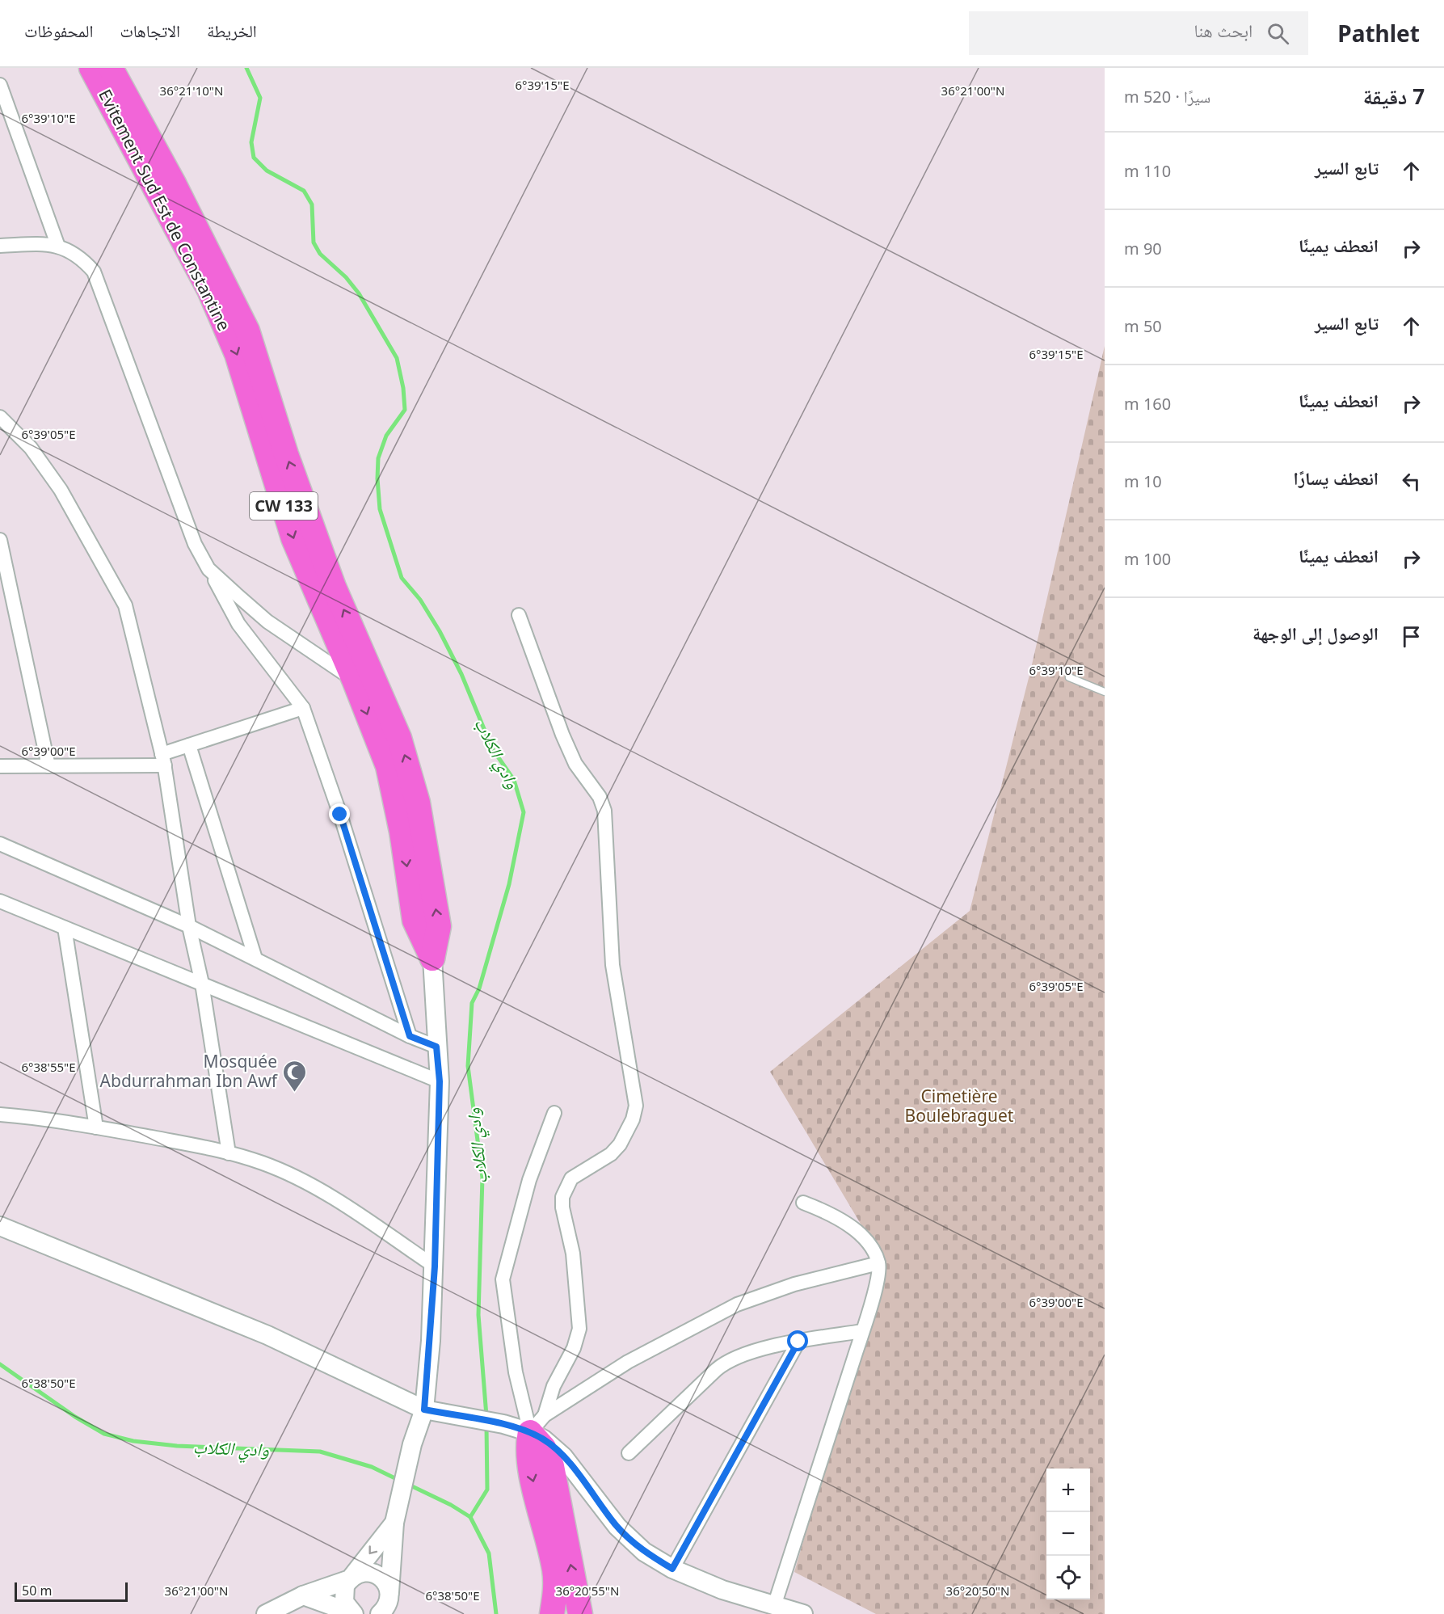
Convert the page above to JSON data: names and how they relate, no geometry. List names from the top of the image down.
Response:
{
  "streets": {
    "highway": ["Evitement Sud Est de Constantine", "CW 133"]
  },
  "crossings": [
    ["Evitement Sud Est de Constantine", "CW 133"]
  ],
  "water": ["وادي الكلاب"],
  "parks": ["Cimetière Boulebraguet"],
  "places": {
    "mosque": ["Mosquée Abdurrahman Ibn Awf"]
  },
  "scale_bar": "50 m",
  "page": {
    "header": "Pathlet",
    "search": "ابحث هنا",
    "nav": ["الخريطة", "الاتجاهات", "المحفوظات"],
    "heading": ["7 دقيقة", "سيرًا · 520 m"],
    "list": [
      ["تابع السير", "110 m"],
      ["انعطف يمينًا", "90 m"],
      ["تابع السير", "50 m"],
      ["انعطف يمينًا", "160 m"],
      ["انعطف يسارًا", "10 m"],
      ["انعطف يمينًا", "100 m"],
      "الوصول إلى الوجهة"
    ],
    "map_buttons": ["+", "−"],
    "scale": "50 m"
  },
  "coordinates": [
    "6°39'15\"E",
    "36°21'10\"N",
    "36°21'00\"N",
    "6°39'10\"E",
    "6°39'05\"E",
    "6°39'00\"E",
    "6°38'55\"E",
    "6°38'50\"E",
    "36°20'55\"N",
    "36°20'50\"N"
  ]
}
